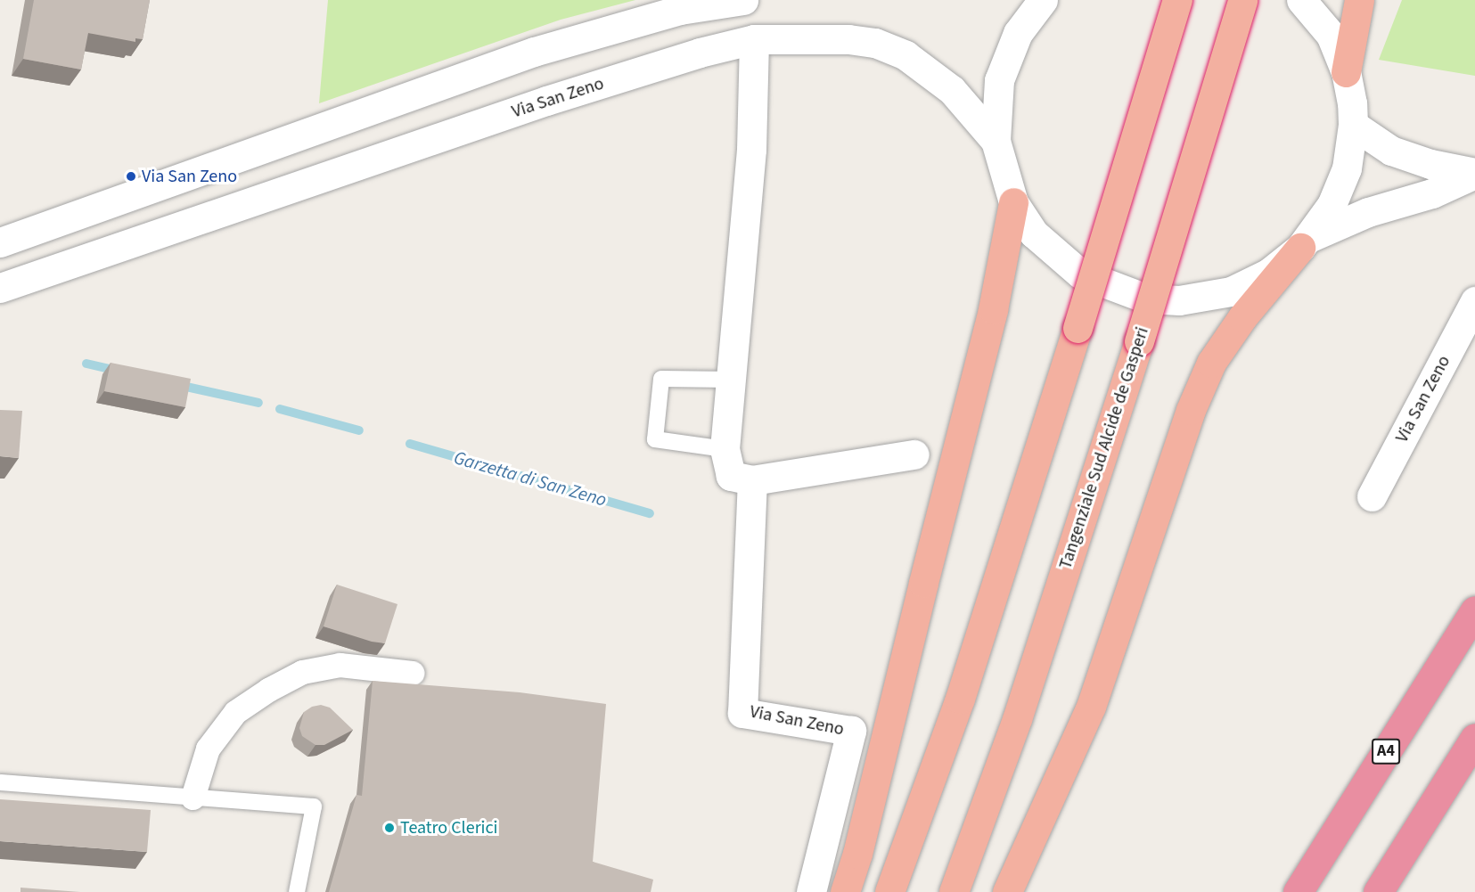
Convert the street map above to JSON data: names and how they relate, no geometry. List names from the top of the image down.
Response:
{
  "streets": {
    "highway": ["Tangenziale Sud Alcide de Gasperi", "A4"],
    "street": ["Via San Zeno"]
  },
  "water": ["Garzetta di San Zeno"],
  "places": ["Via San Zeno", "Teatro Clerici"]
}
